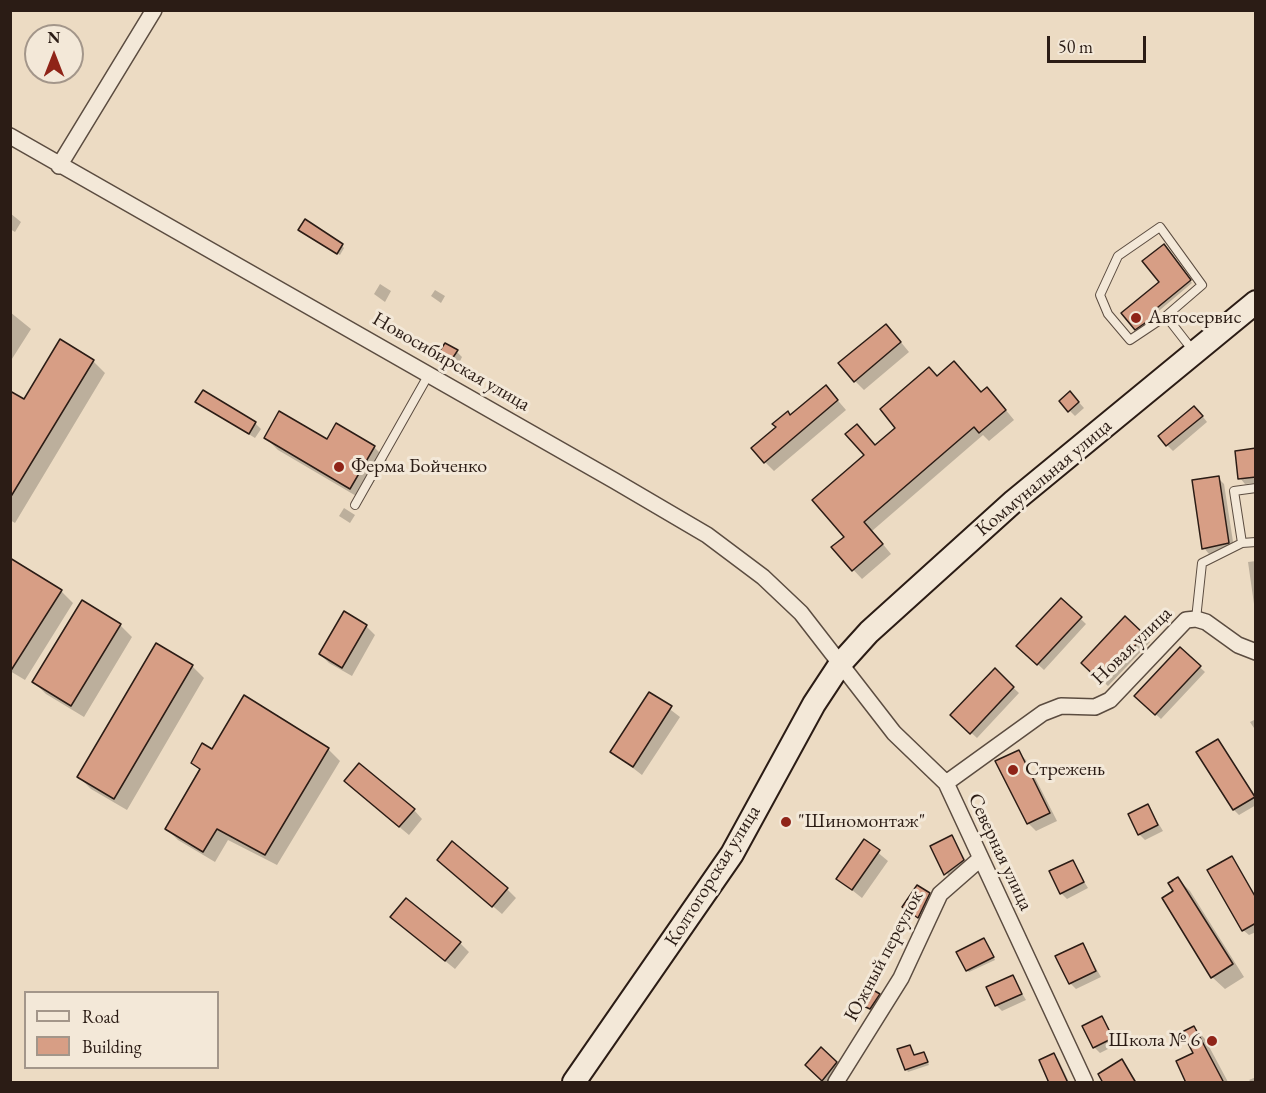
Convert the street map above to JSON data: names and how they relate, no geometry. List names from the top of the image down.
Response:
{
  "streets": {
    "main road": ["Коммунальная улица", "Колтогорская улица"],
    "street": [
      "Новосибирская улица",
      "Новая улица",
      "Северная улица",
      "Южный переулок"
    ]
  },
  "crossings": [
    ["Новосибирская улица", "Коммунальная улица"],
    ["Новосибирская улица", "Северная улица"],
    ["Новосибирская улица", "Колтогорская улица"],
    ["Коммунальная улица", "Северная улица"],
    ["Коммунальная улица", "Колтогорская улица"],
    ["Новая улица", "Северная улица"],
    ["Северная улица", "Колтогорская улица"],
    ["Северная улица", "Южный переулок"]
  ],
  "places": [
    "Автосервис",
    "Ферма Бойченко",
    "Стрежень",
    "\"Шиномонтаж\"",
    "Школа № 6"
  ],
  "legend": ["Road", "Building"],
  "scale_bar": "50 m",
  "north": "top"
}
